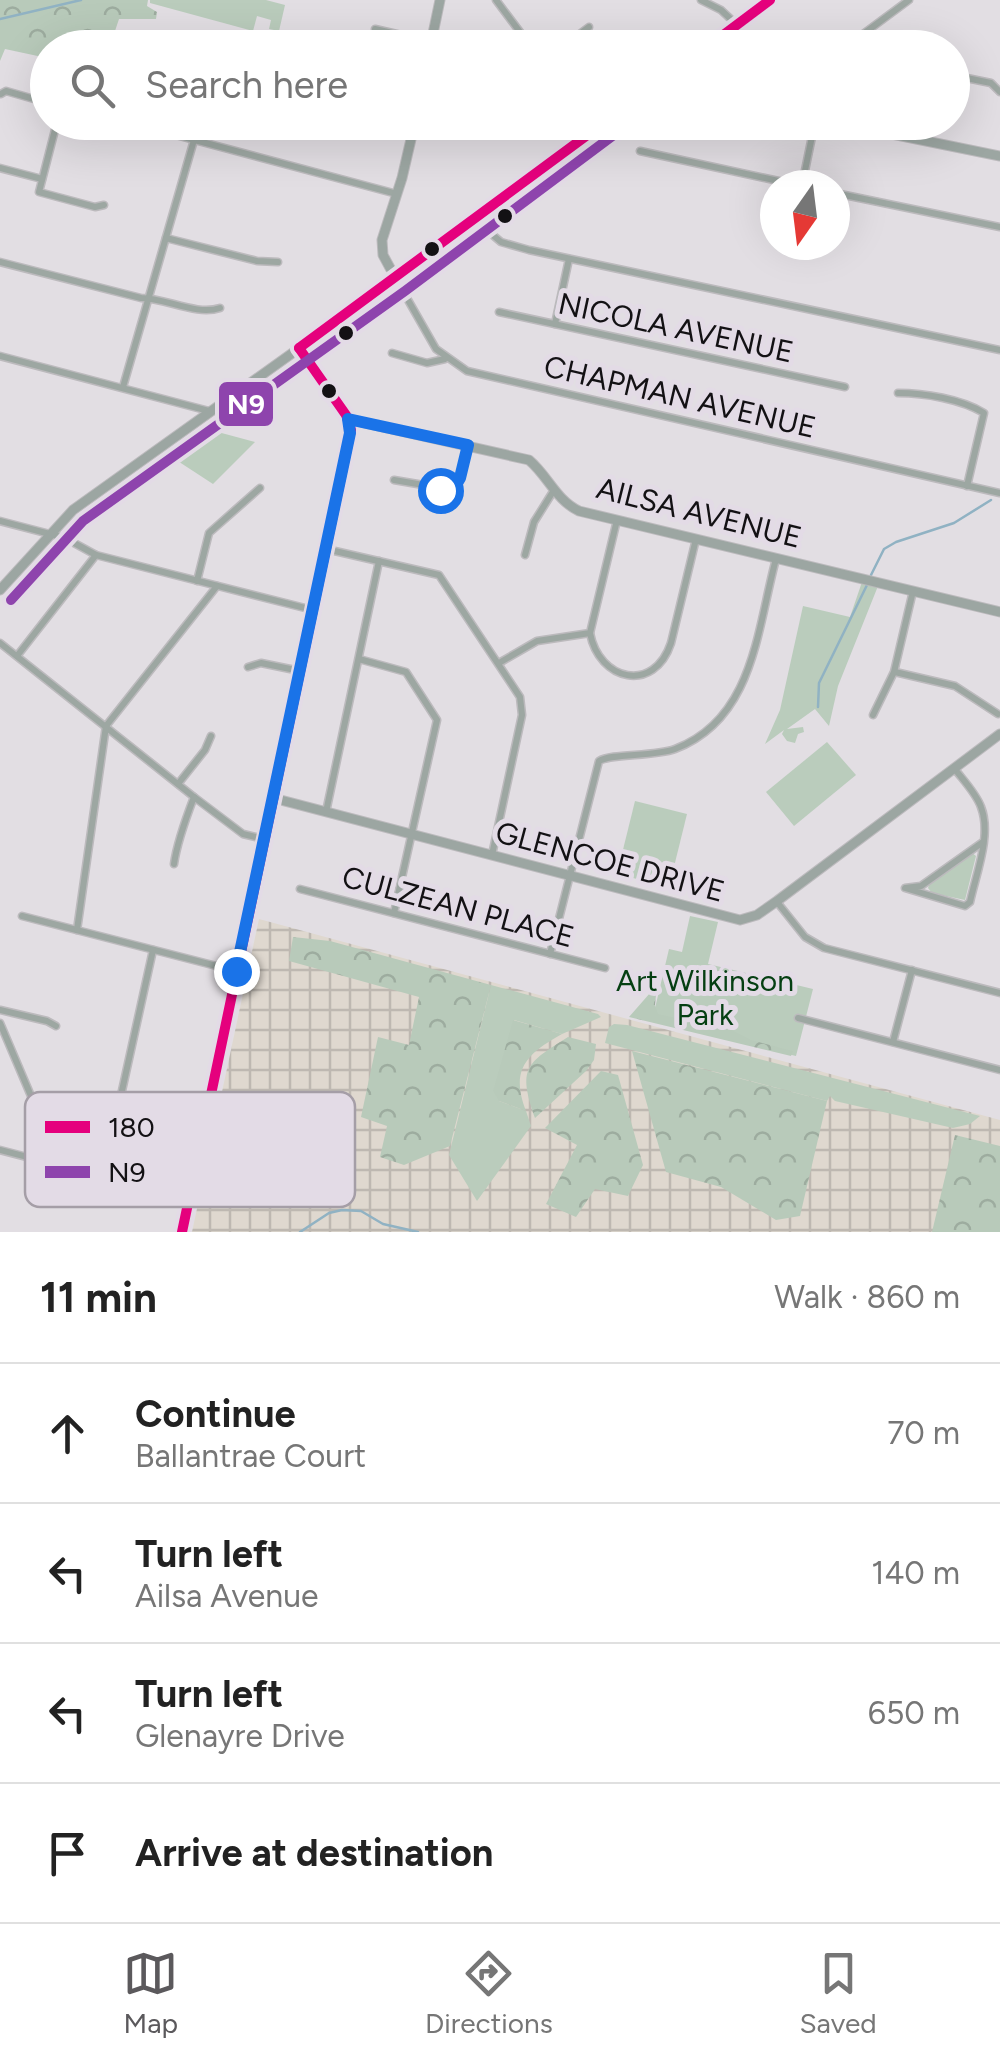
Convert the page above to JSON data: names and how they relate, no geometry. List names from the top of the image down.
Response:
{
  "streets": {
    "street": [
      "NICOLA AVENUE",
      "CHAPMAN AVENUE",
      "AILSA AVENUE",
      "GLENCOE DRIVE",
      "CULZEAN PLACE"
    ]
  },
  "parks": ["Art Wilkinson Park"],
  "lines": ["transit line 180", "transit line N9"],
  "legend": ["180", "N9"],
  "north": "bottom",
  "page": {
    "search": "Search here",
    "heading": ["11 min", "Walk · 860 m"],
    "list": [
      ["Continue", "Ballantrae Court", "70 m"],
      ["Turn left", "Ailsa Avenue", "140 m"],
      ["Turn left", "Glenayre Drive", "650 m"],
      "Arrive at destination"
    ],
    "nav": ["Map", "Directions", "Saved"]
  }
}
